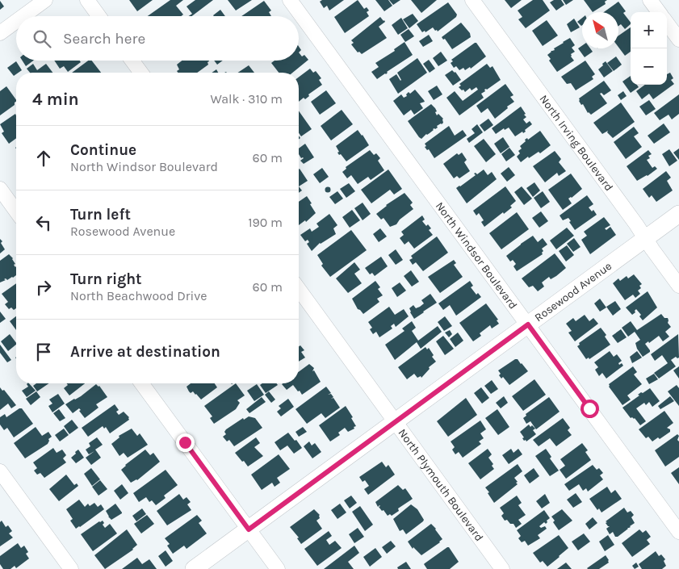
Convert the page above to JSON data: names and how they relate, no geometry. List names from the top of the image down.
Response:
{
  "streets": {
    "street": [
      "North Irving Boulevard",
      "North Windsor Boulevard",
      "Rosewood Avenue",
      "North Plymouth Boulevard"
    ]
  },
  "crossings": [
    ["North Irving Boulevard", "Rosewood Avenue"],
    ["North Windsor Boulevard", "Rosewood Avenue"],
    ["Rosewood Avenue", "North Plymouth Boulevard"]
  ],
  "north": "top left",
  "page": {
    "map_buttons": ["+", "−"],
    "search": "Search here",
    "heading": ["4 min", "Walk · 310 m"],
    "list": [
      ["Continue", "North Windsor Boulevard", "60 m"],
      ["Turn left", "Rosewood Avenue", "190 m"],
      ["Turn right", "North Beachwood Drive", "60 m"],
      "Arrive at destination"
    ]
  }
}
